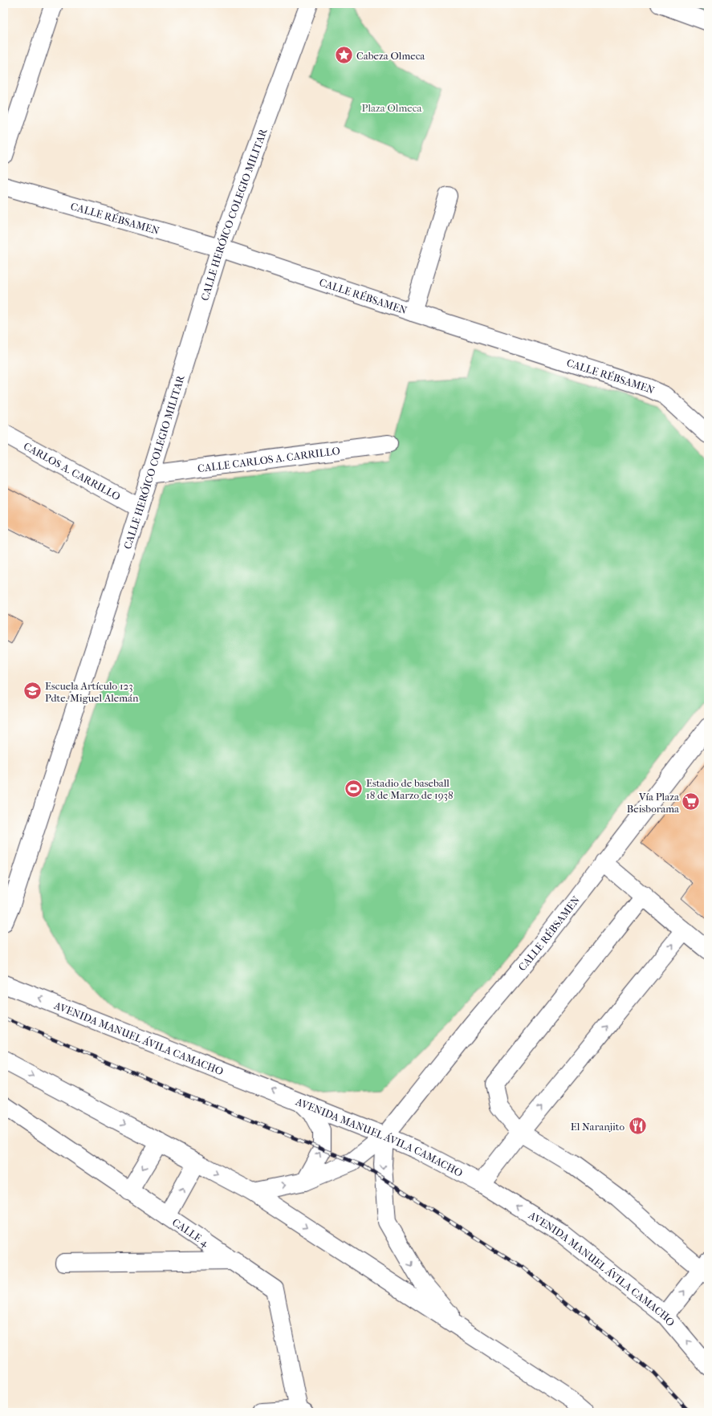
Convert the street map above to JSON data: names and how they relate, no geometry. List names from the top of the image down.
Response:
{
  "streets": {
    "street": [
      "CALLE HERÓICO COLEGIO MILITAR",
      "CALLE RÉBSAMEN",
      "CALLE CARLOS A. CARRILLO",
      "CARLOS A. CARRILLO",
      "AVENIDA MANUEL ÁVILA CAMACHO",
      "CALLE 4"
    ]
  },
  "crossings": [
    ["CALLE HERÓICO COLEGIO MILITAR", "CALLE RÉBSAMEN"],
    ["CALLE HERÓICO COLEGIO MILITAR", "CALLE CARLOS A. CARRILLO"],
    ["CALLE HERÓICO COLEGIO MILITAR", "CARLOS A. CARRILLO"],
    ["CALLE RÉBSAMEN", "AVENIDA MANUEL ÁVILA CAMACHO"]
  ],
  "parks": ["Plaza Olmeca"],
  "places": {
    "place": ["Cabeza Olmeca"],
    "school or university": ["Escuela Artículo 123 Pdte. Miguel Alemán"],
    "sports": ["Estadio de baseball 18 de Marzo de 1938"],
    "supermarket": ["Vía Plaza Beisborama"],
    "restaurant": ["El Naranjito"]
  }
}
